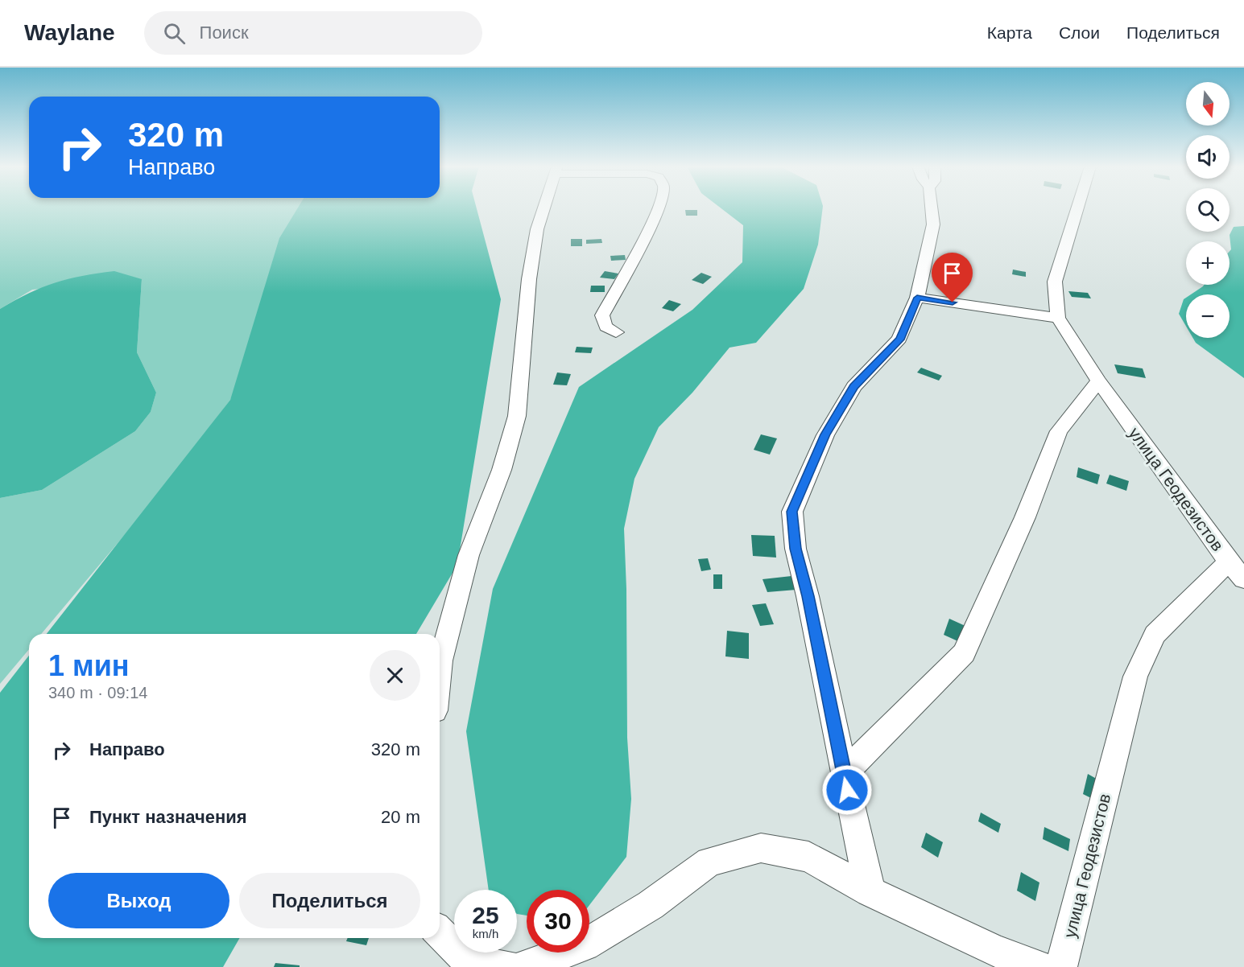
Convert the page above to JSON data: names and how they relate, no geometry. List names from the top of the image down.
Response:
{
  "streets": {
    "street": ["улица Геодезистов"]
  },
  "north": "bottom",
  "page": {
    "header": "Waylane",
    "search": "Поиск",
    "nav": ["Карта", "Слои", "Поделиться"],
    "map_buttons": ["+", "−"],
    "turn": ["320 m", "Направо"],
    "heading": ["1 мин", "340 m · 09:14"],
    "list": [
      {
        "name": "Направо",
        "value": "320 m"
      },
      {
        "name": "Пункт назначения",
        "value": "20 m"
      }
    ],
    "buttons": ["Выход", "Поделиться"],
    "speed": "25 km/h",
    "limit": "30"
  }
}
